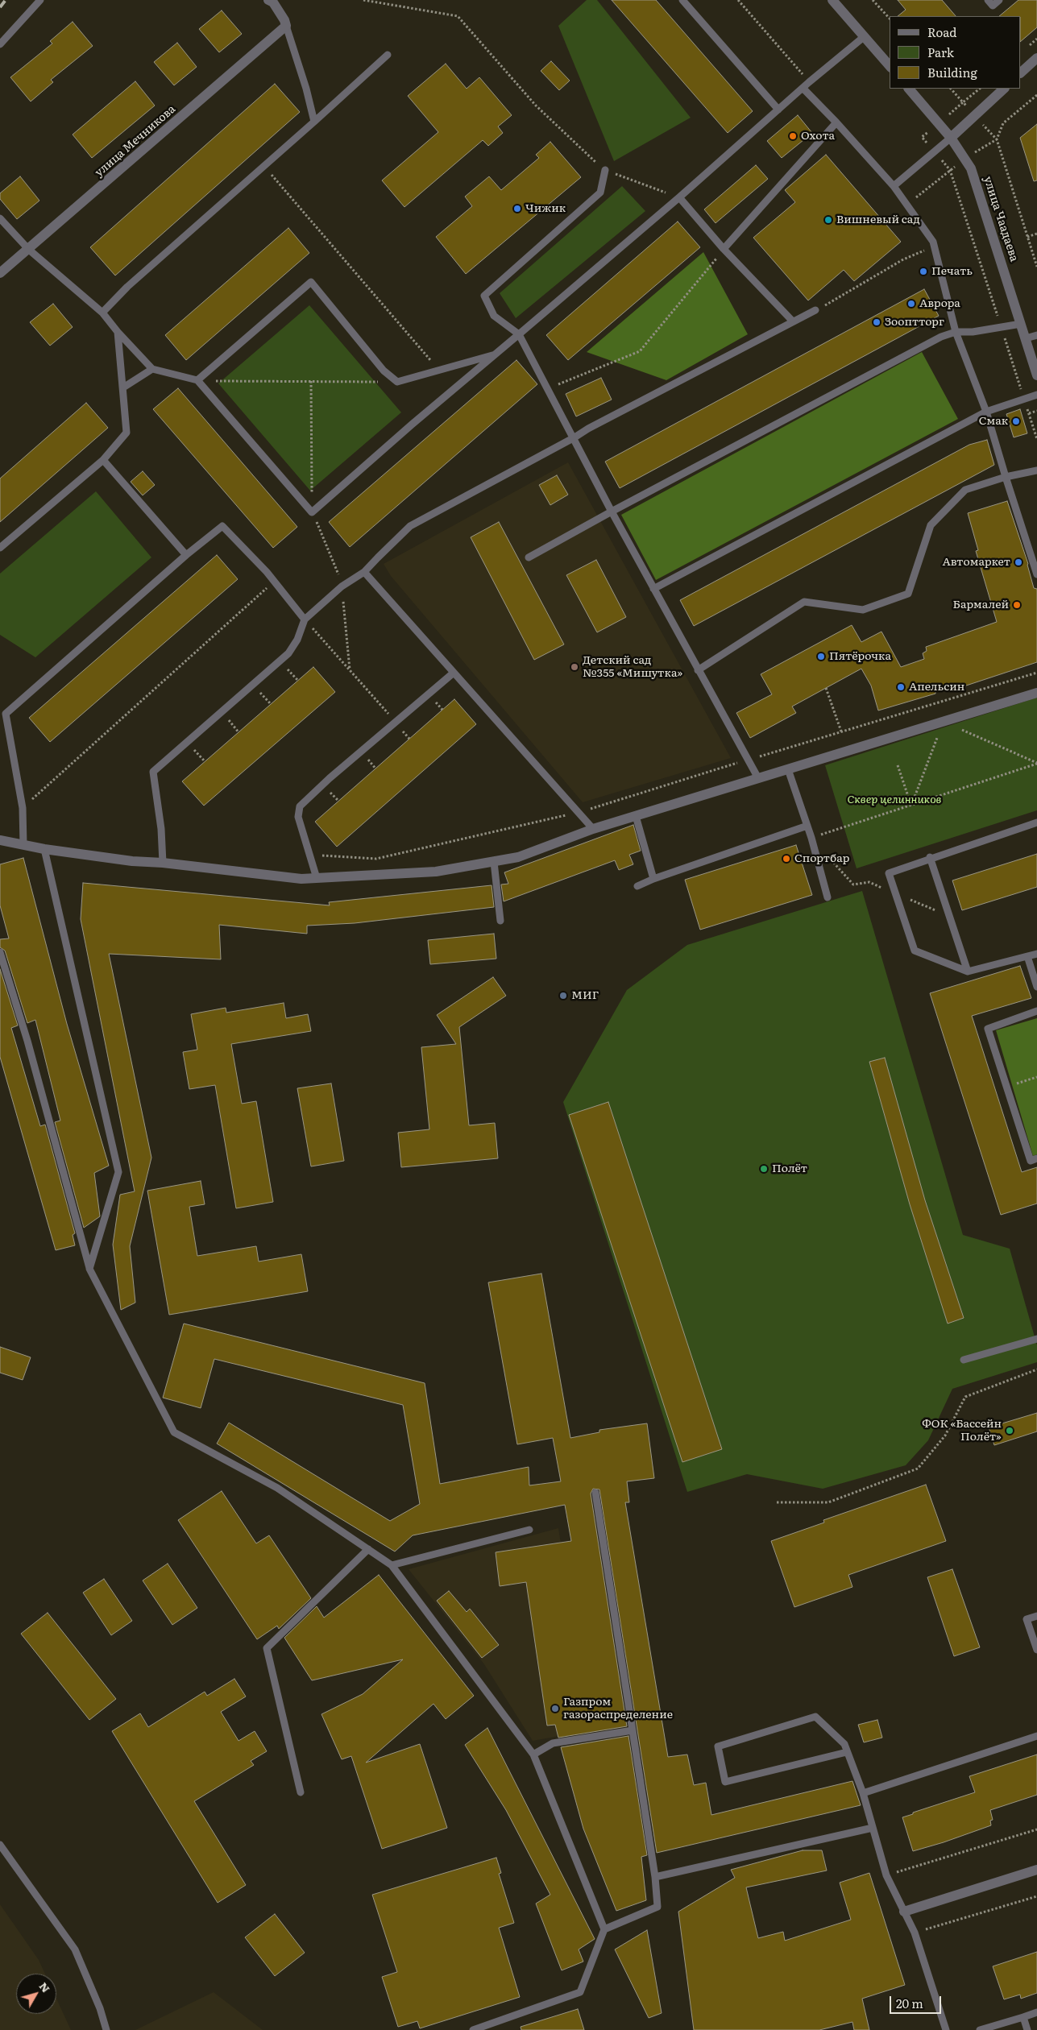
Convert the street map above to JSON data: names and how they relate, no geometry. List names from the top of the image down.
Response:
{
  "streets": {
    "street": ["улица Мечникова", "улица Чаадаева"]
  },
  "parks": ["Сквер целинников"],
  "places": [
    "Охота",
    "Чижик",
    "Вишневый сад",
    "Печать",
    "Аврора",
    "Зооптторг",
    "Смак",
    "Автомаркет",
    "Бармалей",
    "Пятёрочка",
    "Детский сад №355 «Мишутка»",
    "Апельсин",
    "Спортбар",
    "МИГ",
    "Полёт",
    "ФОК «Бассейн Полёт»",
    "Газпром газораспределение"
  ],
  "legend": ["Road", "Park", "Building"],
  "scale_bar": "20 m",
  "north": "top right"
}
